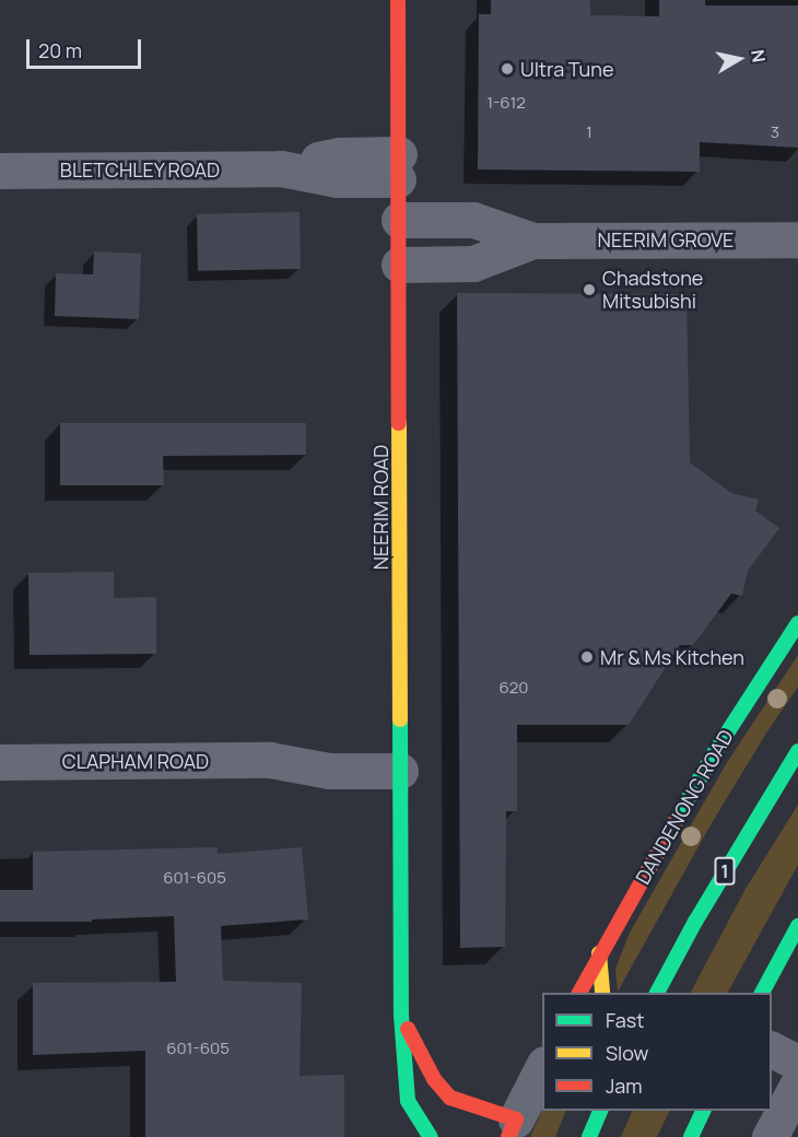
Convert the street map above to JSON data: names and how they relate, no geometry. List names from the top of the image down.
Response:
{
  "streets": {
    "main road": ["NEERIM ROAD", "DANDENONG ROAD", "1"],
    "street": ["BLETCHLEY ROAD", "NEERIM GROVE", "CLAPHAM ROAD"]
  },
  "crossings": [
    ["BLETCHLEY ROAD", "NEERIM ROAD"],
    ["NEERIM GROVE", "NEERIM ROAD"],
    ["NEERIM ROAD", "CLAPHAM ROAD"]
  ],
  "places": ["Ultra Tune", "Chadstone Mitsubishi", "Mr & Ms Kitchen"],
  "house_numbers": [
    "1-612",
    "1",
    "3",
    "620",
    "601-605",
    "601-605"
  ],
  "legend": ["Fast", "Slow", "Jam"],
  "scale_bar": "20 m",
  "north": "right"
}
